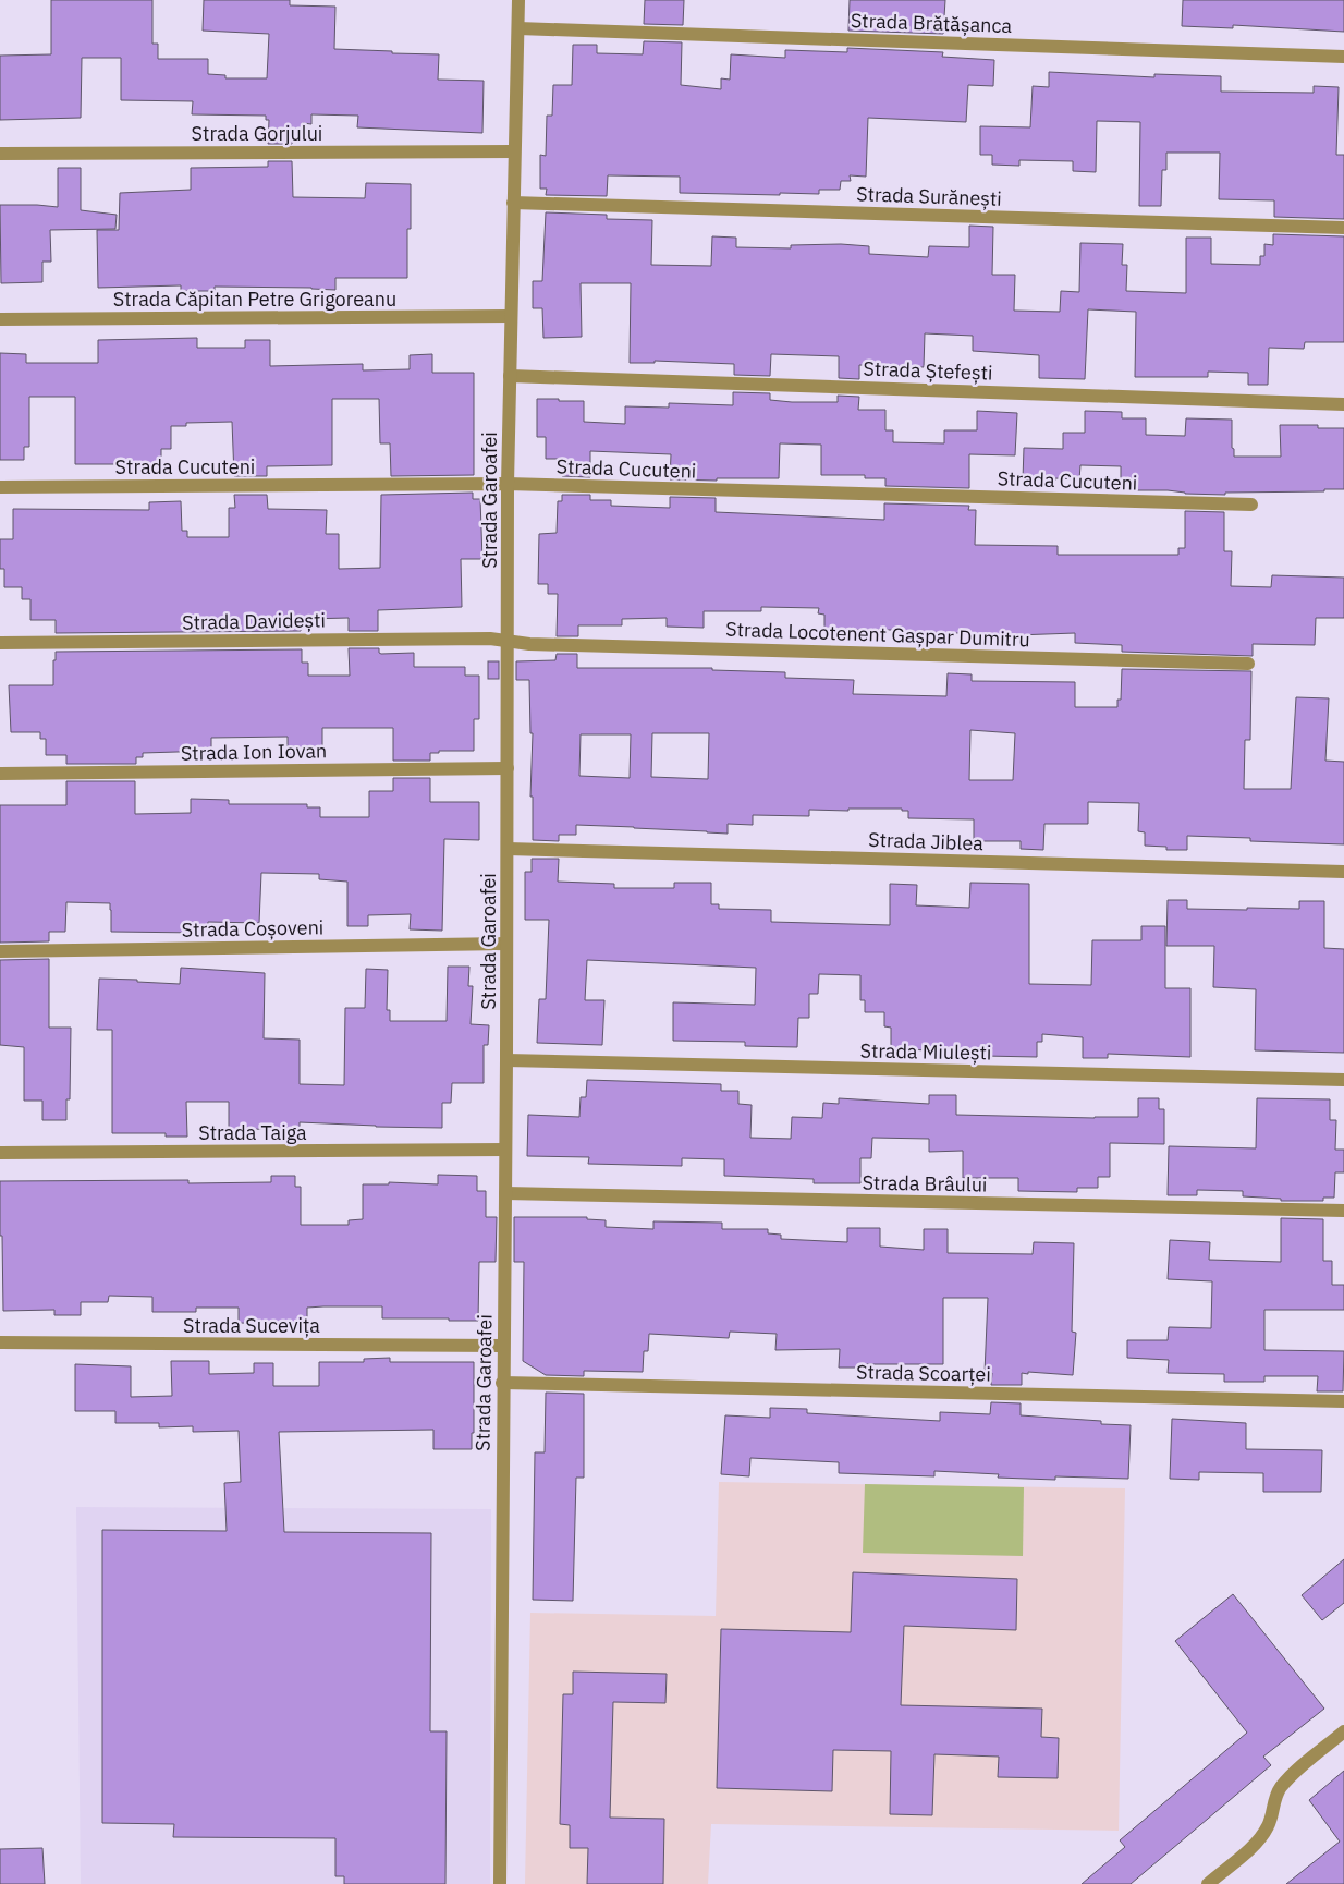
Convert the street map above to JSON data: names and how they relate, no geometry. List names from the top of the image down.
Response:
{
  "streets": {
    "street": [
      "Strada Brătășanca",
      "Strada Gorjului",
      "Strada Surănești",
      "Strada Căpitan Petre Grigoreanu",
      "Strada Ștefești",
      "Strada Cucuteni",
      "Strada Garoafei",
      "Strada Davidești",
      "Strada Locotenent Gașpar Dumitru",
      "Strada Ion Iovan",
      "Strada Jiblea",
      "Strada Coșoveni",
      "Strada Miulești",
      "Strada Taiga",
      "Strada Brâului",
      "Strada Sucevița",
      "Strada Scoarței"
    ]
  },
  "crossings": [
    ["Strada Brătășanca", "Strada Garoafei"],
    ["Strada Gorjului", "Strada Garoafei"],
    ["Strada Surănești", "Strada Garoafei"],
    ["Strada Căpitan Petre Grigoreanu", "Strada Garoafei"],
    ["Strada Ștefești", "Strada Garoafei"],
    ["Strada Cucuteni", "Strada Garoafei"],
    ["Strada Garoafei", "Strada Davidești"],
    ["Strada Garoafei", "Strada Locotenent Gașpar Dumitru"],
    ["Strada Garoafei", "Strada Ion Iovan"],
    ["Strada Garoafei", "Strada Jiblea"],
    ["Strada Garoafei", "Strada Coșoveni"],
    ["Strada Garoafei", "Strada Miulești"],
    ["Strada Garoafei", "Strada Taiga"],
    ["Strada Garoafei", "Strada Brâului"],
    ["Strada Garoafei", "Strada Sucevița"],
    ["Strada Garoafei", "Strada Scoarței"],
    ["Strada Davidești", "Strada Locotenent Gașpar Dumitru"]
  ]
}
